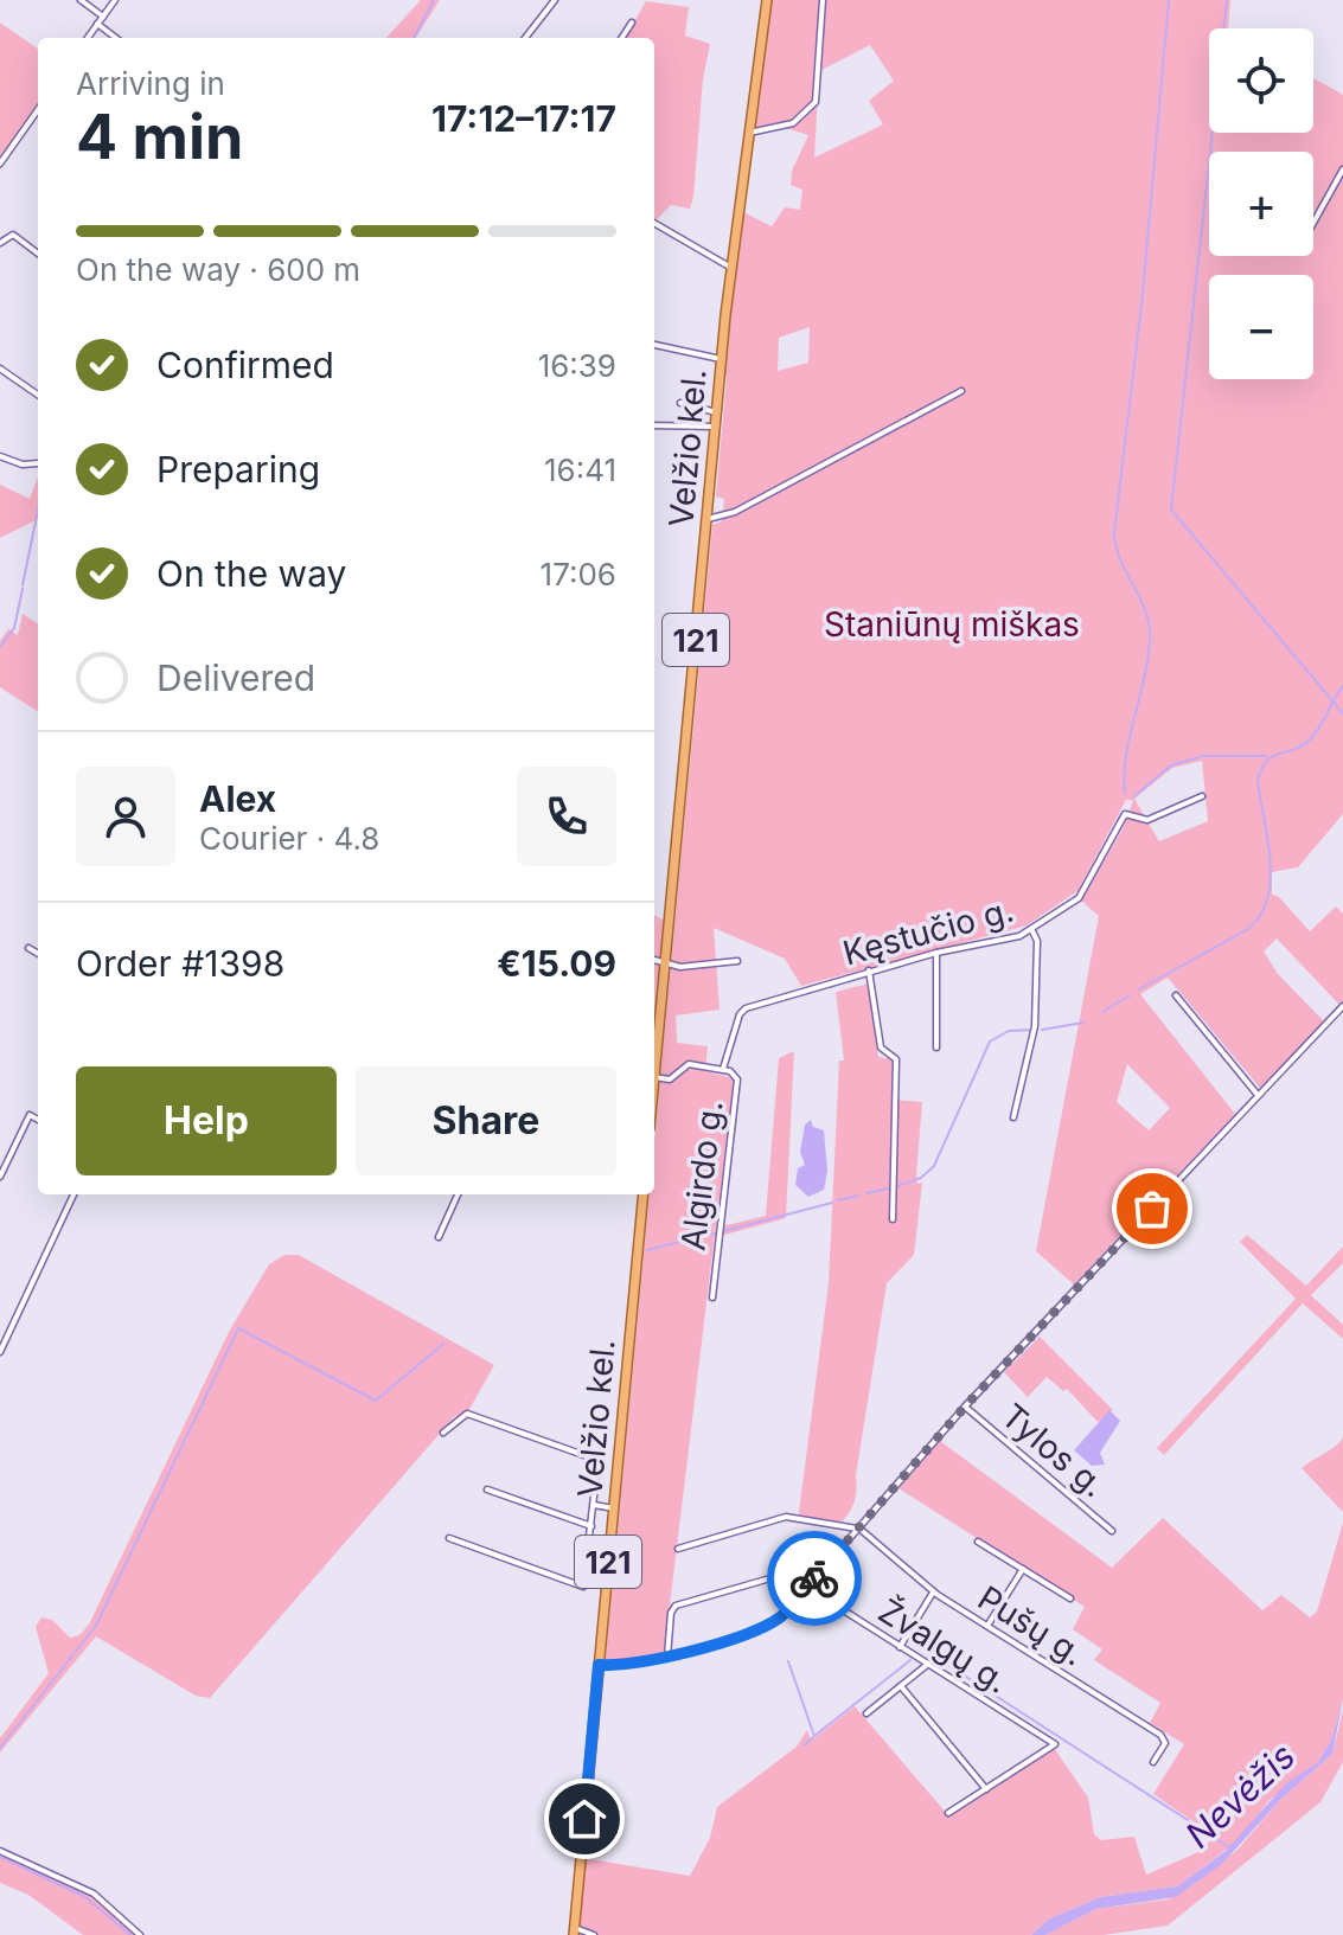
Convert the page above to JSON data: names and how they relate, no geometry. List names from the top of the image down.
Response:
{
  "streets": {
    "main road": ["Velžio kel.", "121"],
    "street": [
      "Kęstučio g.",
      "Algirdo g.",
      "Tylos g.",
      "Pušų g.",
      "Žvalgų g."
    ]
  },
  "crossings": [
    ["Kęstučio g.", "Algirdo g."]
  ],
  "water": ["Nevėžis"],
  "parks": ["Staniūnų miškas"],
  "page": {
    "map_buttons": ["+", "−"],
    "heading": ["4 min", "Arriving in", "17:12–17:17"],
    "panel": [
      "Alex",
      "Courier · 4.8",
      "Order #1398",
      "€15.09"
    ],
    "bar": "On the way · 600 m",
    "list": [
      ["Confirmed", "16:39"],
      ["Preparing", "16:41"],
      ["On the way", "17:06"],
      "Delivered"
    ],
    "buttons": ["Help", "Share"]
  }
}
